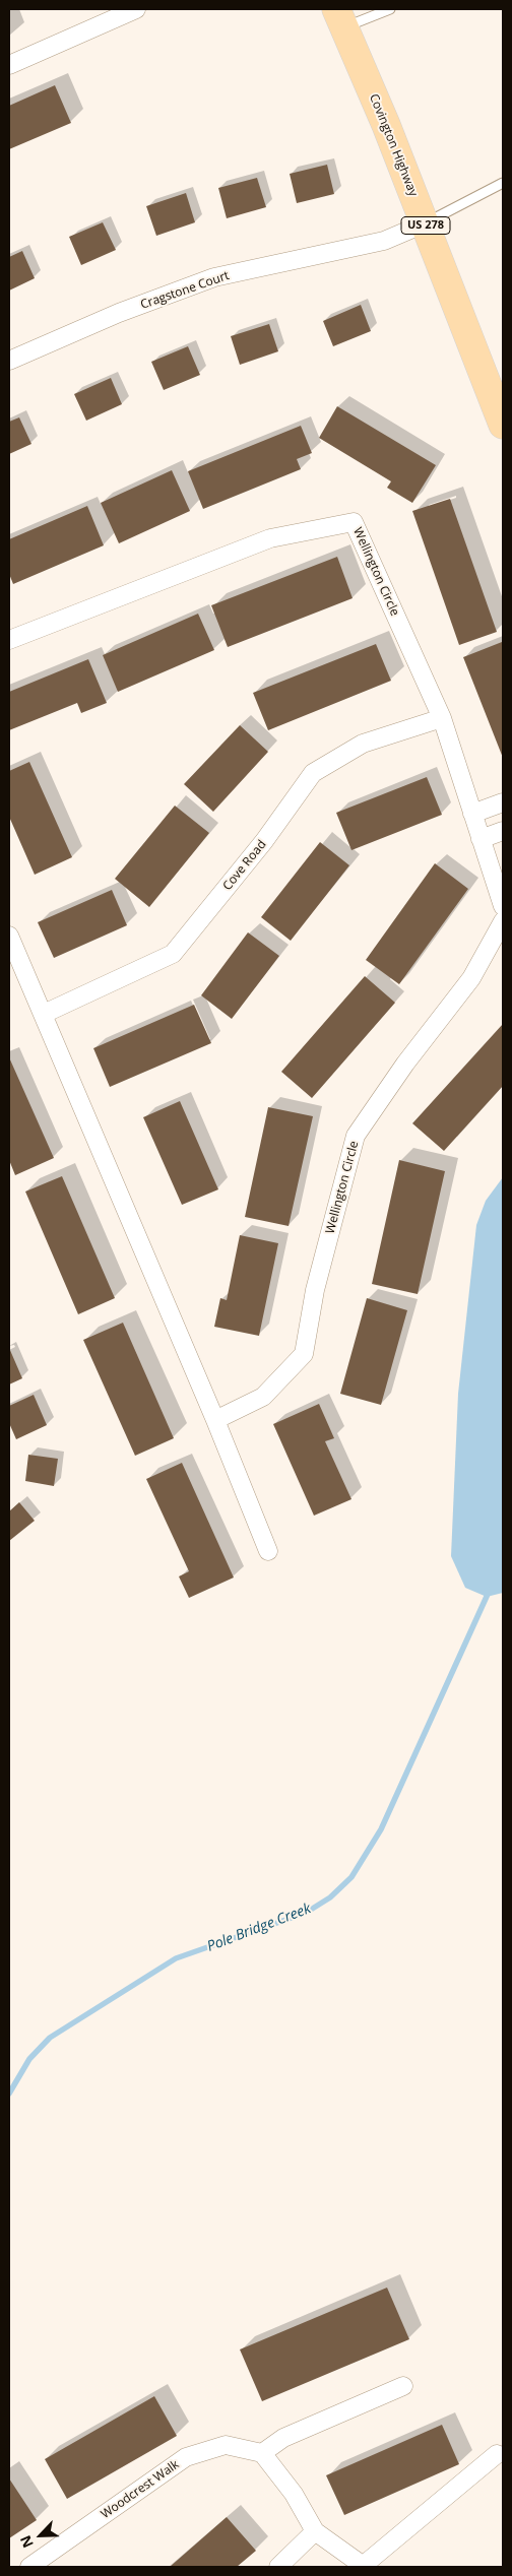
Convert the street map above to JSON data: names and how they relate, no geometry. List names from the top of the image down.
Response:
{
  "streets": {
    "main road": ["Covington Highway", "US 278"],
    "street": [
      "Cragstone Court",
      "Wellington Circle",
      "Cove Road",
      "Woodcrest Walk"
    ]
  },
  "crossings": [
    ["Covington Highway", "Cragstone Court"],
    ["Wellington Circle", "Cove Road"]
  ],
  "water": ["Pole Bridge Creek"],
  "north": "bottom left"
}
